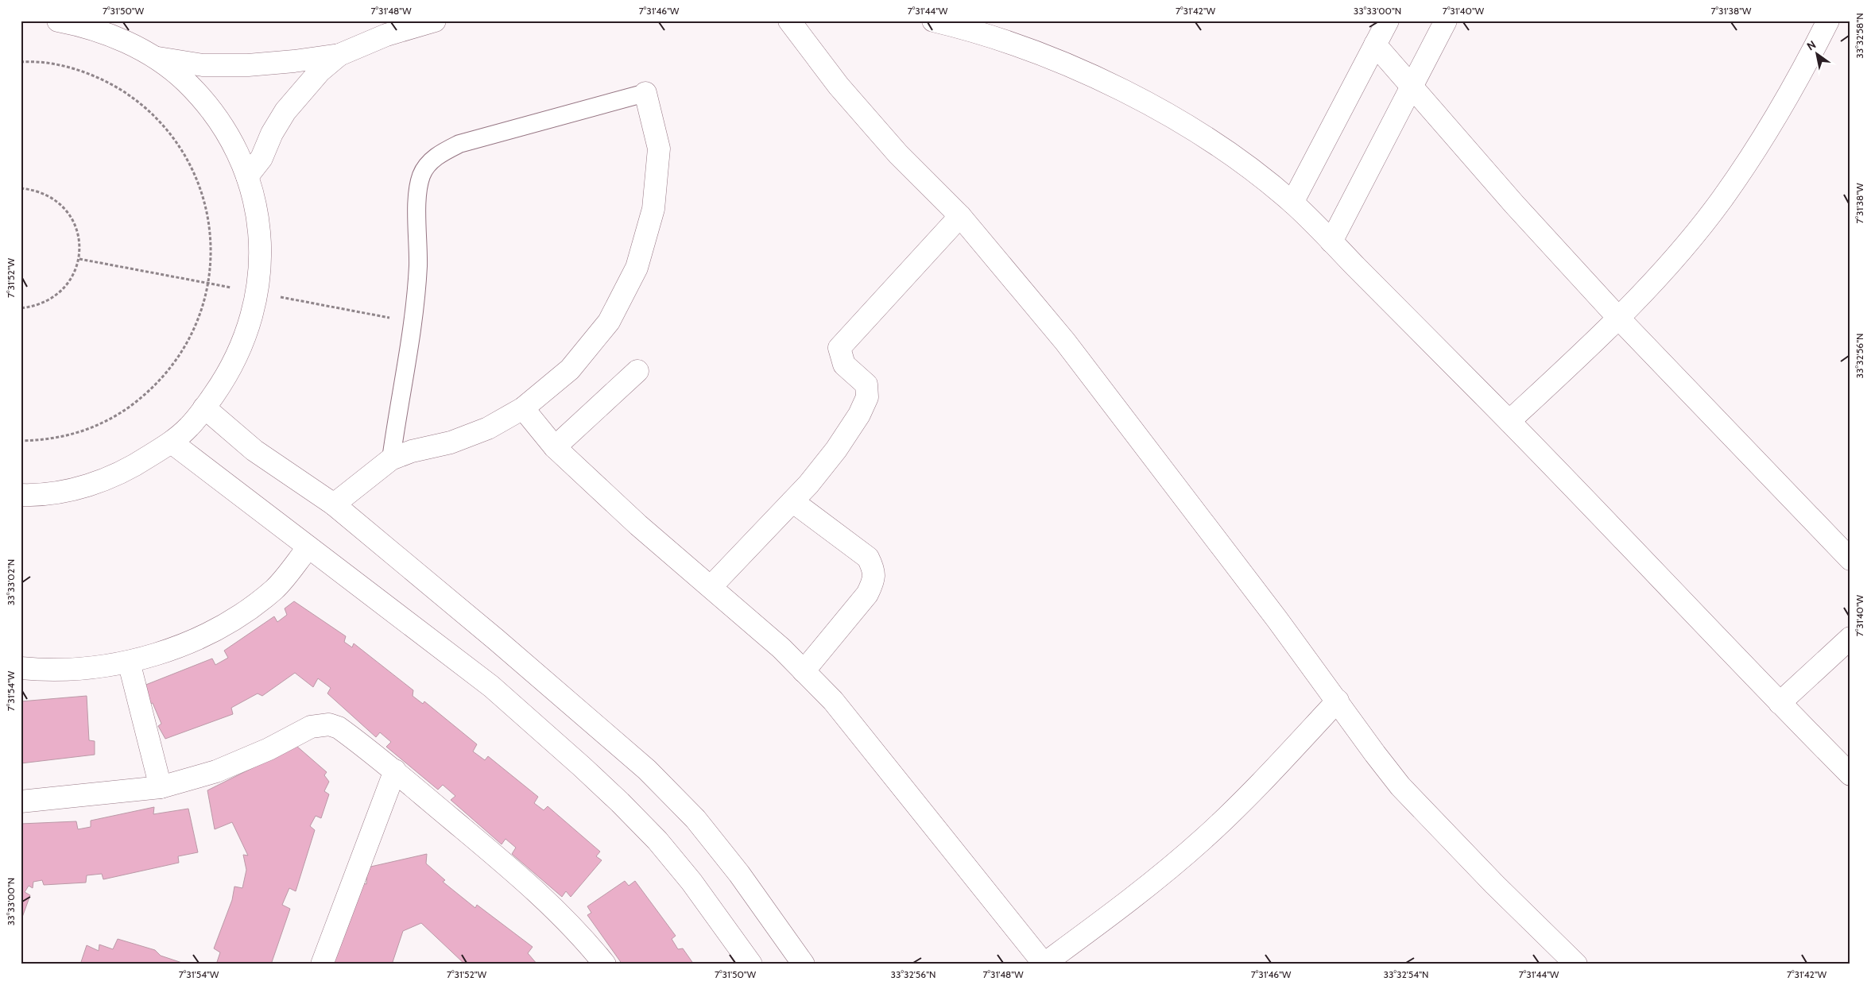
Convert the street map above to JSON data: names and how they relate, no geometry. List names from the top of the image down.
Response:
{
  "north": "top left",
  "coordinates": [
    "7°31'50\"W",
    "7°31'48\"W",
    "7°31'46\"W",
    "7°31'44\"W",
    "7°31'42\"W",
    "33°33'00\"N",
    "7°31'40\"W",
    "7°31'38\"W",
    "33°32'58\"N",
    "7°31'52\"W",
    "33°32'56\"N",
    "33°33'02\"N",
    "7°31'54\"W",
    "33°32'54\"N"
  ]
}
